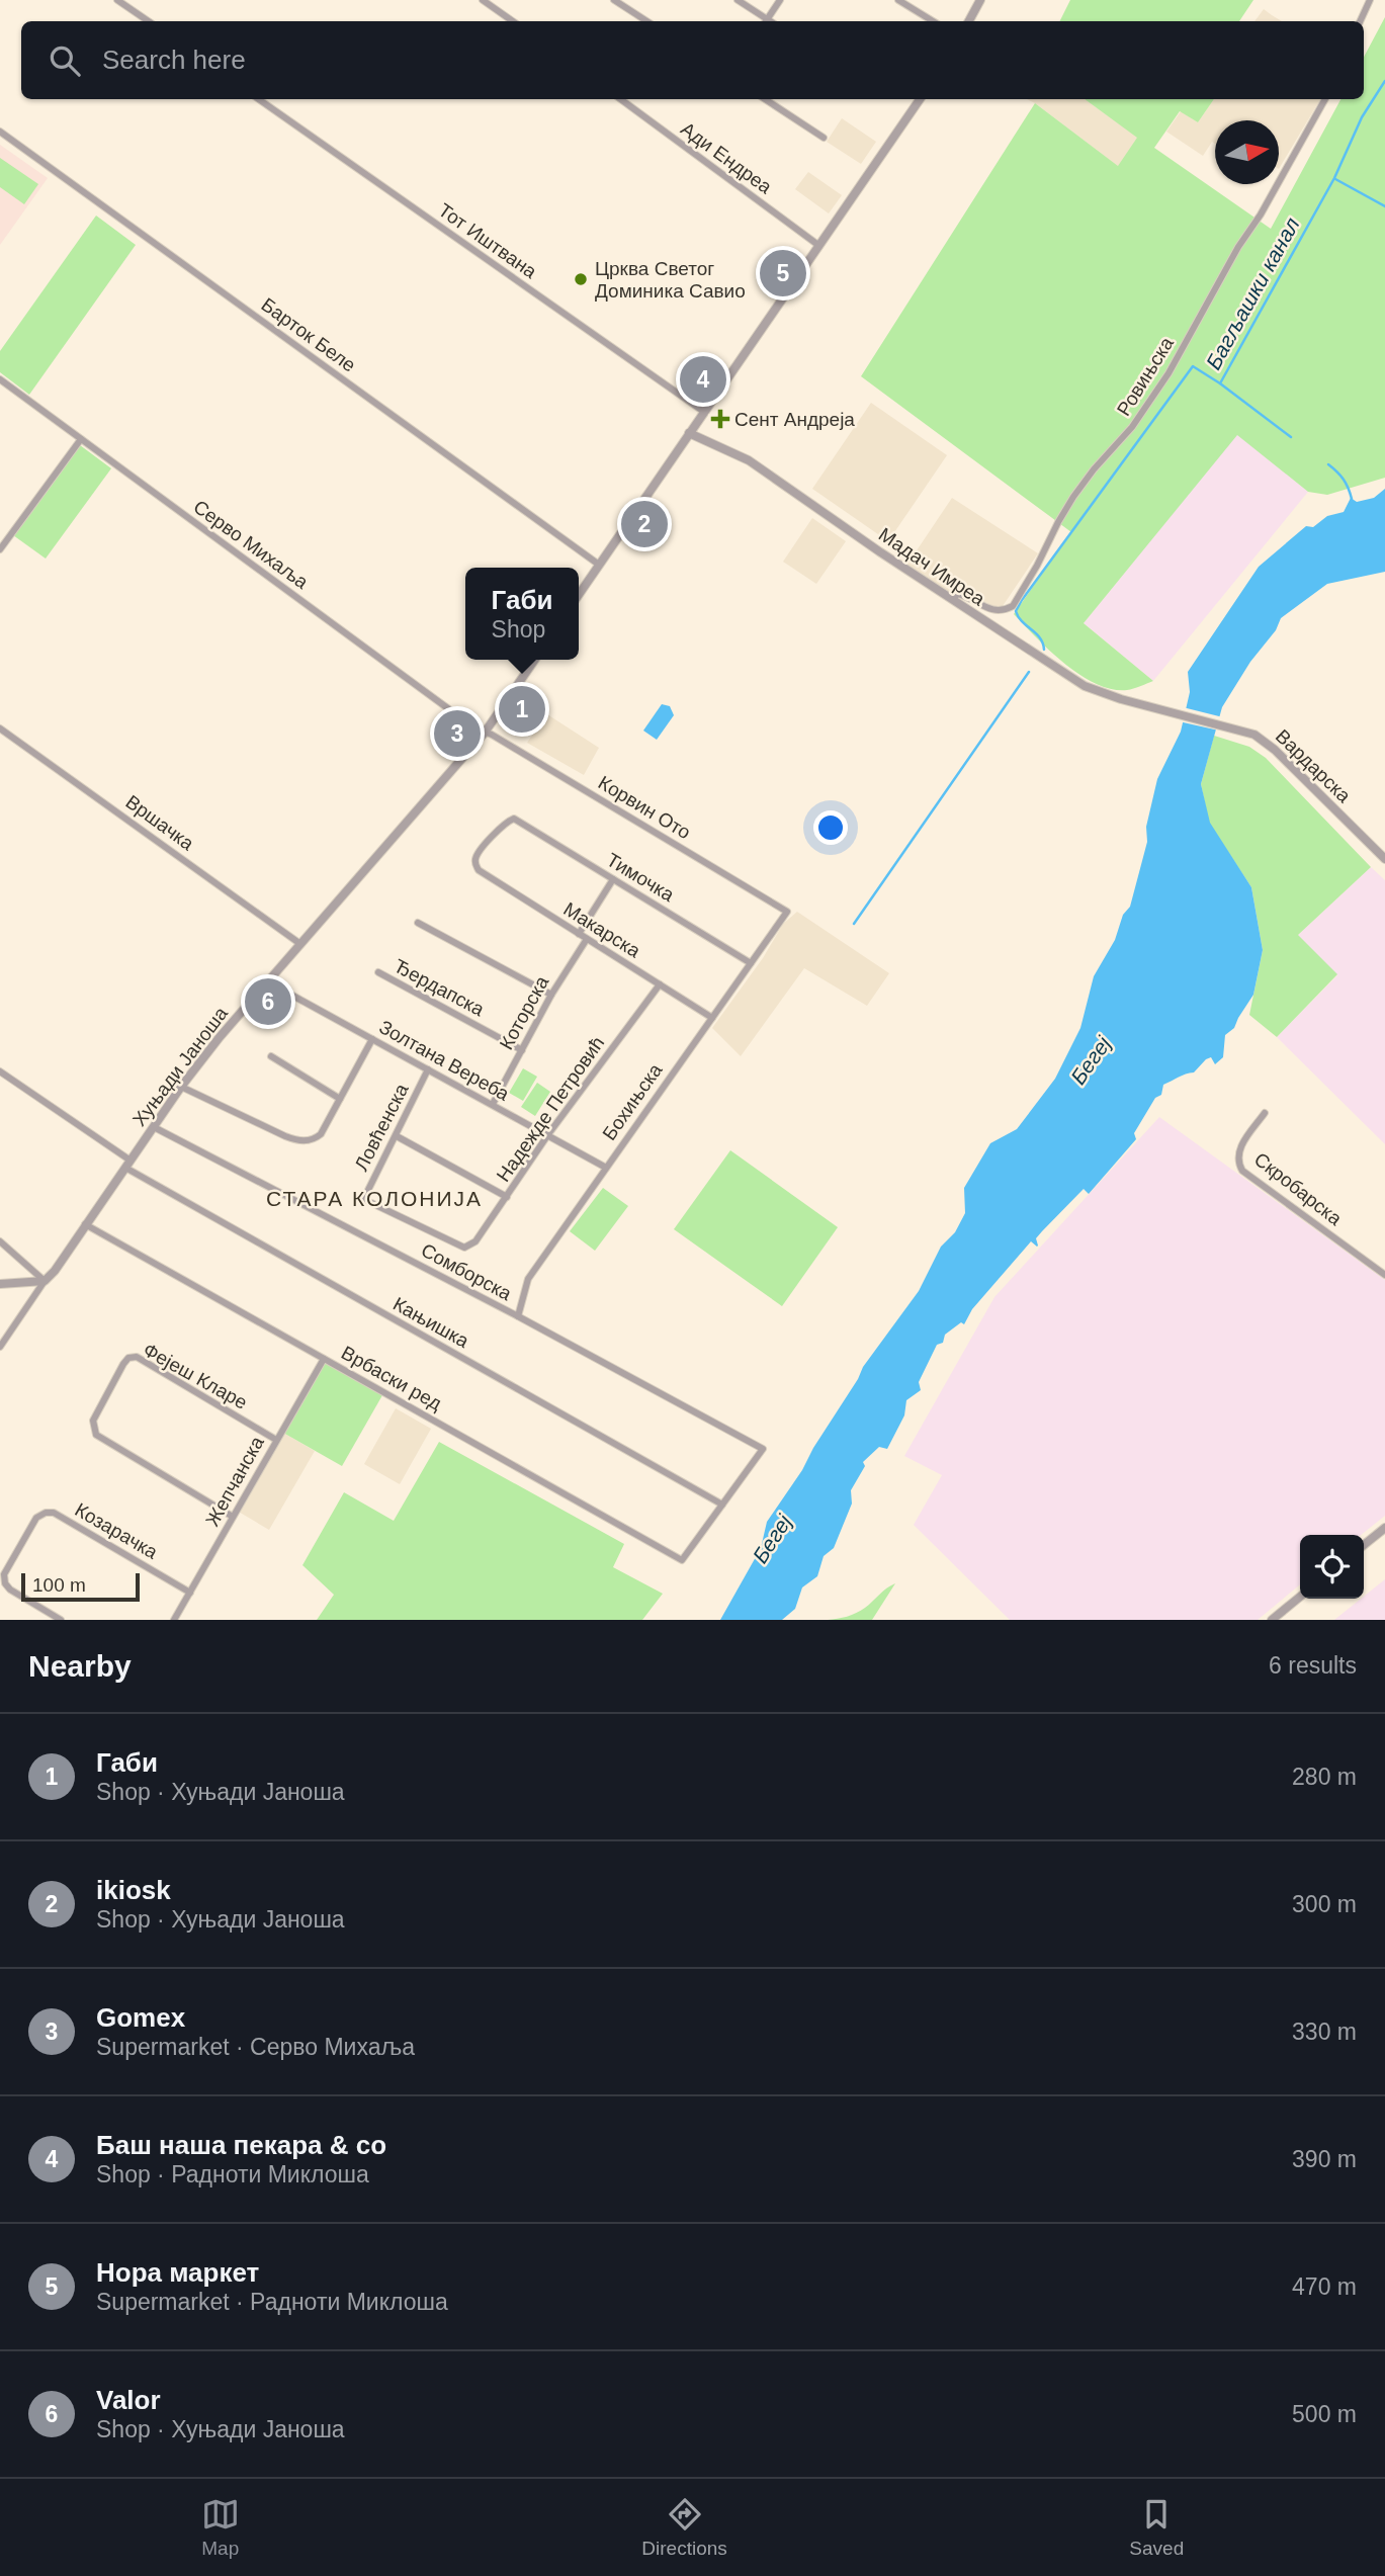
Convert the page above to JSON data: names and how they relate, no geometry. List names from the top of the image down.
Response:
{
  "streets": {
    "street": [
      "Ади Ендреа",
      "Тот Иштвана",
      "Барток Беле",
      "Ровињска",
      "Серво Михаља",
      "Мадач Имреа",
      "Вардарска",
      "Корвин Ото",
      "Вршачка",
      "Тимочка",
      "Макарска",
      "Ђердапска",
      "Которска",
      "Золтана Вереба",
      "Хуњади Јаноша",
      "Бохињска",
      "Надежде Петровић",
      "Ловћенска",
      "Скробарска",
      "Сомборска",
      "Кањишка",
      "Фејеш Кларе",
      "Врбаски ред",
      "Жепчанска",
      "Козарачка"
    ]
  },
  "crossings": [
    ["Ровињска", "Мадач Имреа"],
    ["Серво Михаља", "Корвин Ото"],
    ["Серво Михаља", "Хуњади Јаноша"],
    ["Мадач Имреа", "Вардарска"],
    ["Корвин Ото", "Хуњади Јаноша"],
    ["Корвин Ото", "Бохињска"],
    ["Вршачка", "Хуњади Јаноша"],
    ["Тимочка", "Макарска"],
    ["Тимочка", "Бохињска"],
    ["Макарска", "Которска"],
    ["Макарска", "Бохињска"],
    ["Макарска", "Надежде Петровић"],
    ["Ђердапска", "Которска"],
    ["Которска", "Золтана Вереба"],
    ["Золтана Вереба", "Хуњади Јаноша"],
    ["Золтана Вереба", "Бохињска"],
    ["Золтана Вереба", "Надежде Петровић"],
    ["Золтана Вереба", "Ловћенска"],
    ["Хуњади Јаноша", "Сомборска"],
    ["Хуњади Јаноша", "Кањишка"],
    ["Хуњади Јаноша", "Врбаски ред"],
    ["Бохињска", "Сомборска"],
    ["Надежде Петровић", "Ловћенска"],
    ["Сомборска", "Кањишка"],
    ["Сомборска", "Врбаски ред"],
    ["Кањишка", "Врбаски ред"],
    ["Фејеш Кларе", "Жепчанска"],
    ["Врбаски ред", "Жепчанска"],
    ["Жепчанска", "Козарачка"]
  ],
  "districts": ["СТАРА КОЛОНИЈА"],
  "water": ["Багљашки канал", "Бегеј"],
  "places": {
    "other": ["Црква Светог Доминика Савио"],
    "health": ["Сент Андреја"]
  },
  "scale_bar": "100 m",
  "north": "right",
  "page": {
    "search": "Search here",
    "pins": [
      "5",
      "4",
      "2",
      "1",
      "3",
      "6"
    ],
    "popup": ["Габи", "Shop"],
    "scale": "100 m",
    "heading": ["Nearby", "6 results"],
    "list": [
      {
        "mark": "1",
        "name": "Габи",
        "note": "Shop · Хуњади Јаноша",
        "value": "280 m"
      },
      {
        "mark": "2",
        "name": "ikiosk",
        "note": "Shop · Хуњади Јаноша",
        "value": "300 m"
      },
      {
        "mark": "3",
        "name": "Gomex",
        "note": "Supermarket · Серво Михаља",
        "value": "330 m"
      },
      {
        "mark": "4",
        "name": "Баш наша пекара & co",
        "note": "Shop · Радноти Миклоша",
        "value": "390 m"
      },
      {
        "mark": "5",
        "name": "Нора маркет",
        "note": "Supermarket · Радноти Миклоша",
        "value": "470 m"
      },
      {
        "mark": "6",
        "name": "Valor",
        "note": "Shop · Хуњади Јаноша",
        "value": "500 m"
      }
    ],
    "nav": ["Map", "Directions", "Saved"]
  }
}
